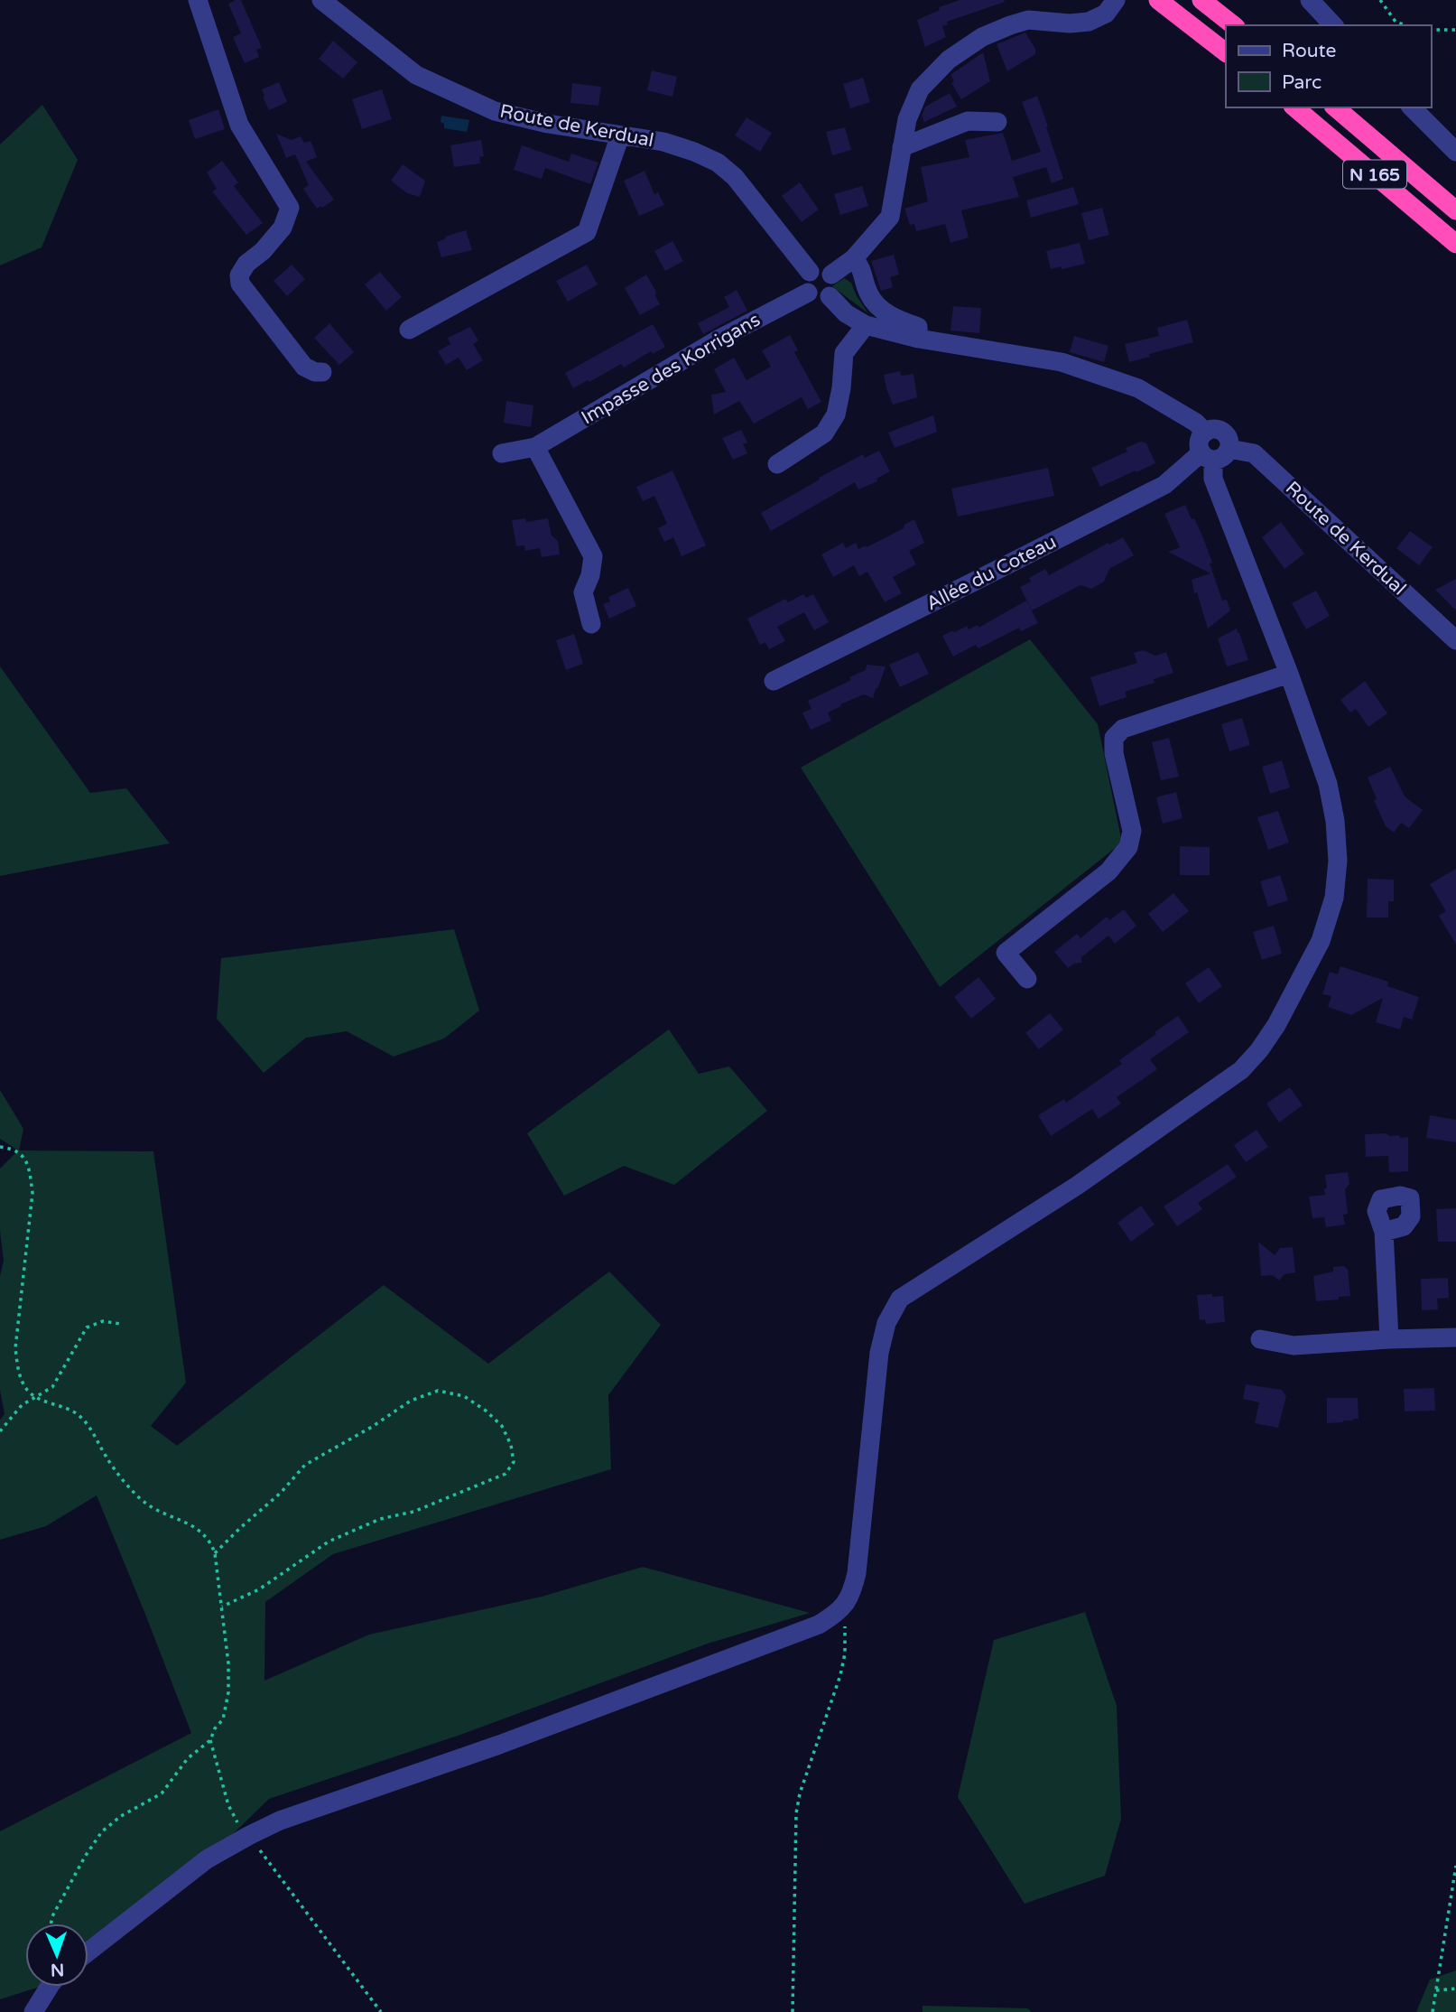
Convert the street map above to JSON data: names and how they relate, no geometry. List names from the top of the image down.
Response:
{
  "streets": {
    "highway": ["N 165"],
    "street": ["Route de Kerdual", "Impasse des Korrigans", "Allée du Coteau"]
  },
  "crossings": [
    ["Route de Kerdual", "Impasse des Korrigans"],
    ["Route de Kerdual", "Allée du Coteau"]
  ],
  "legend": ["Route", "Parc"],
  "north": "bottom"
}
